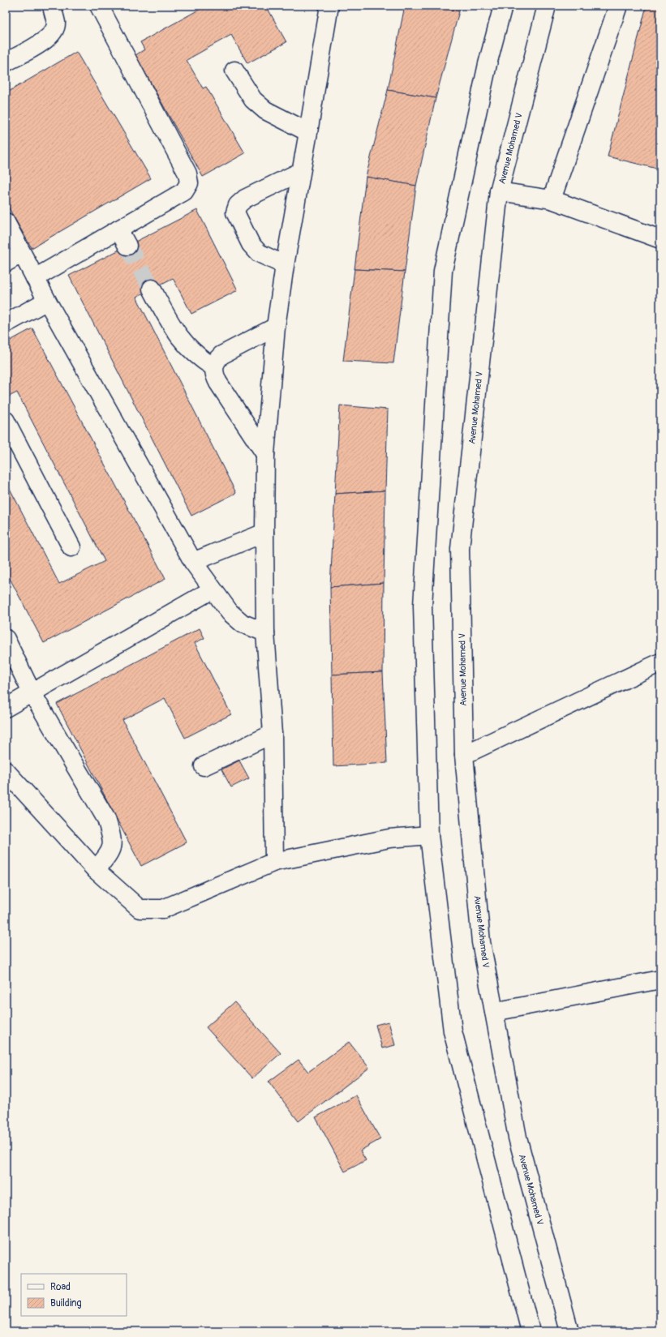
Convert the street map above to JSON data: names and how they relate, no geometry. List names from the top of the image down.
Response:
{
  "streets": {
    "street": ["Avenue Mohamed V"]
  },
  "legend": ["Road", "Building"]
}
